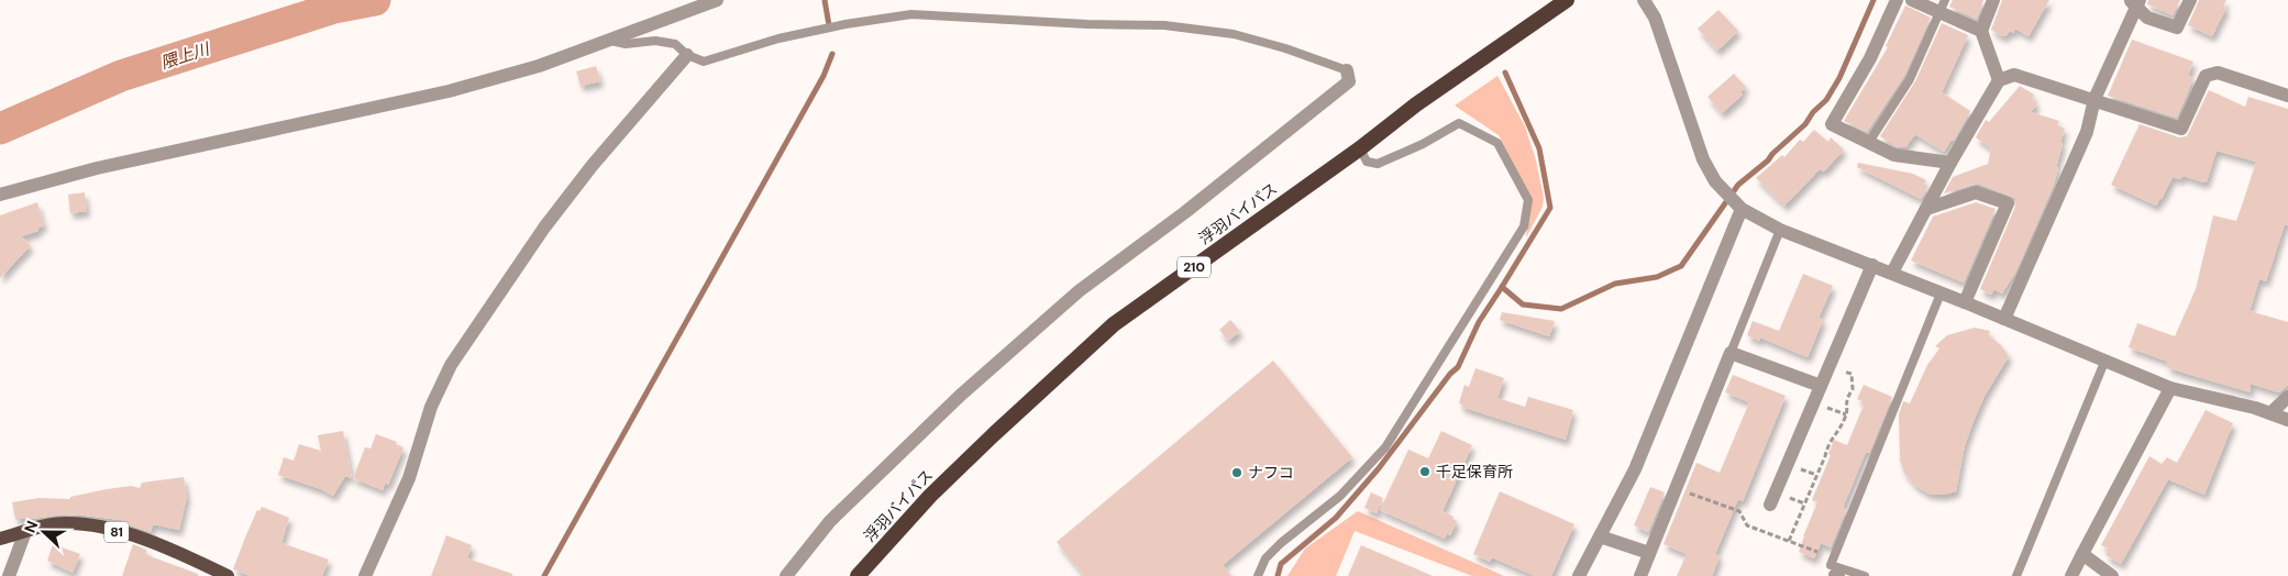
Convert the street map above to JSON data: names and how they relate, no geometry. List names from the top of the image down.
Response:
{
  "streets": {
    "highway": ["浮羽バイパス", "210"],
    "main road": ["81"]
  },
  "water": ["隈上川"],
  "places": ["千足保育所", "ナフコ"],
  "north": "left"
}
